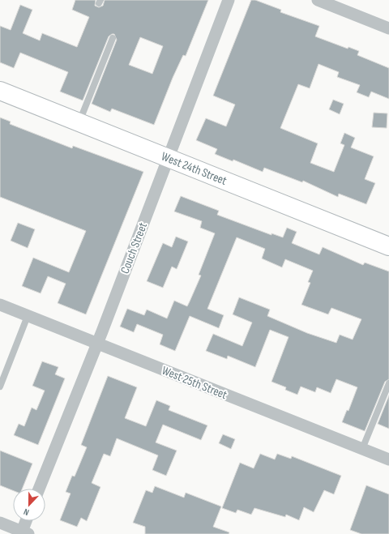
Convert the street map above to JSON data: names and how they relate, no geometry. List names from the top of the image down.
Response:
{
  "streets": {
    "street": ["West 24th Street", "Couch Street", "West 25th Street"]
  },
  "crossings": [
    ["West 24th Street", "Couch Street"],
    ["Couch Street", "West 25th Street"]
  ],
  "north": "bottom"
}
